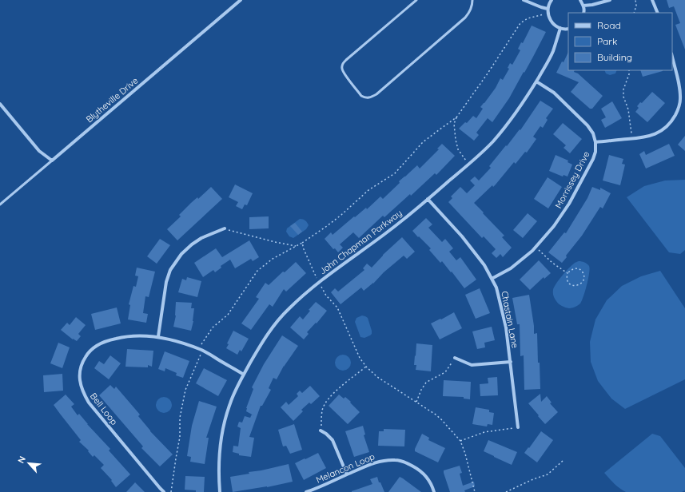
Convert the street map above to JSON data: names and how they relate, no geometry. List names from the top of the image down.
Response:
{
  "streets": {
    "street": [
      "Blytheville Drive",
      "Morrissey Drive",
      "John Chapman Parkway",
      "Chastain Lane",
      "Bell Loop",
      "Melancon Loop"
    ]
  },
  "crossings": [
    ["Morrissey Drive", "John Chapman Parkway"],
    ["Morrissey Drive", "Chastain Lane"],
    ["John Chapman Parkway", "Chastain Lane"],
    ["John Chapman Parkway", "Bell Loop"]
  ],
  "legend": ["Road", "Park", "Building"],
  "north": "top left"
}
